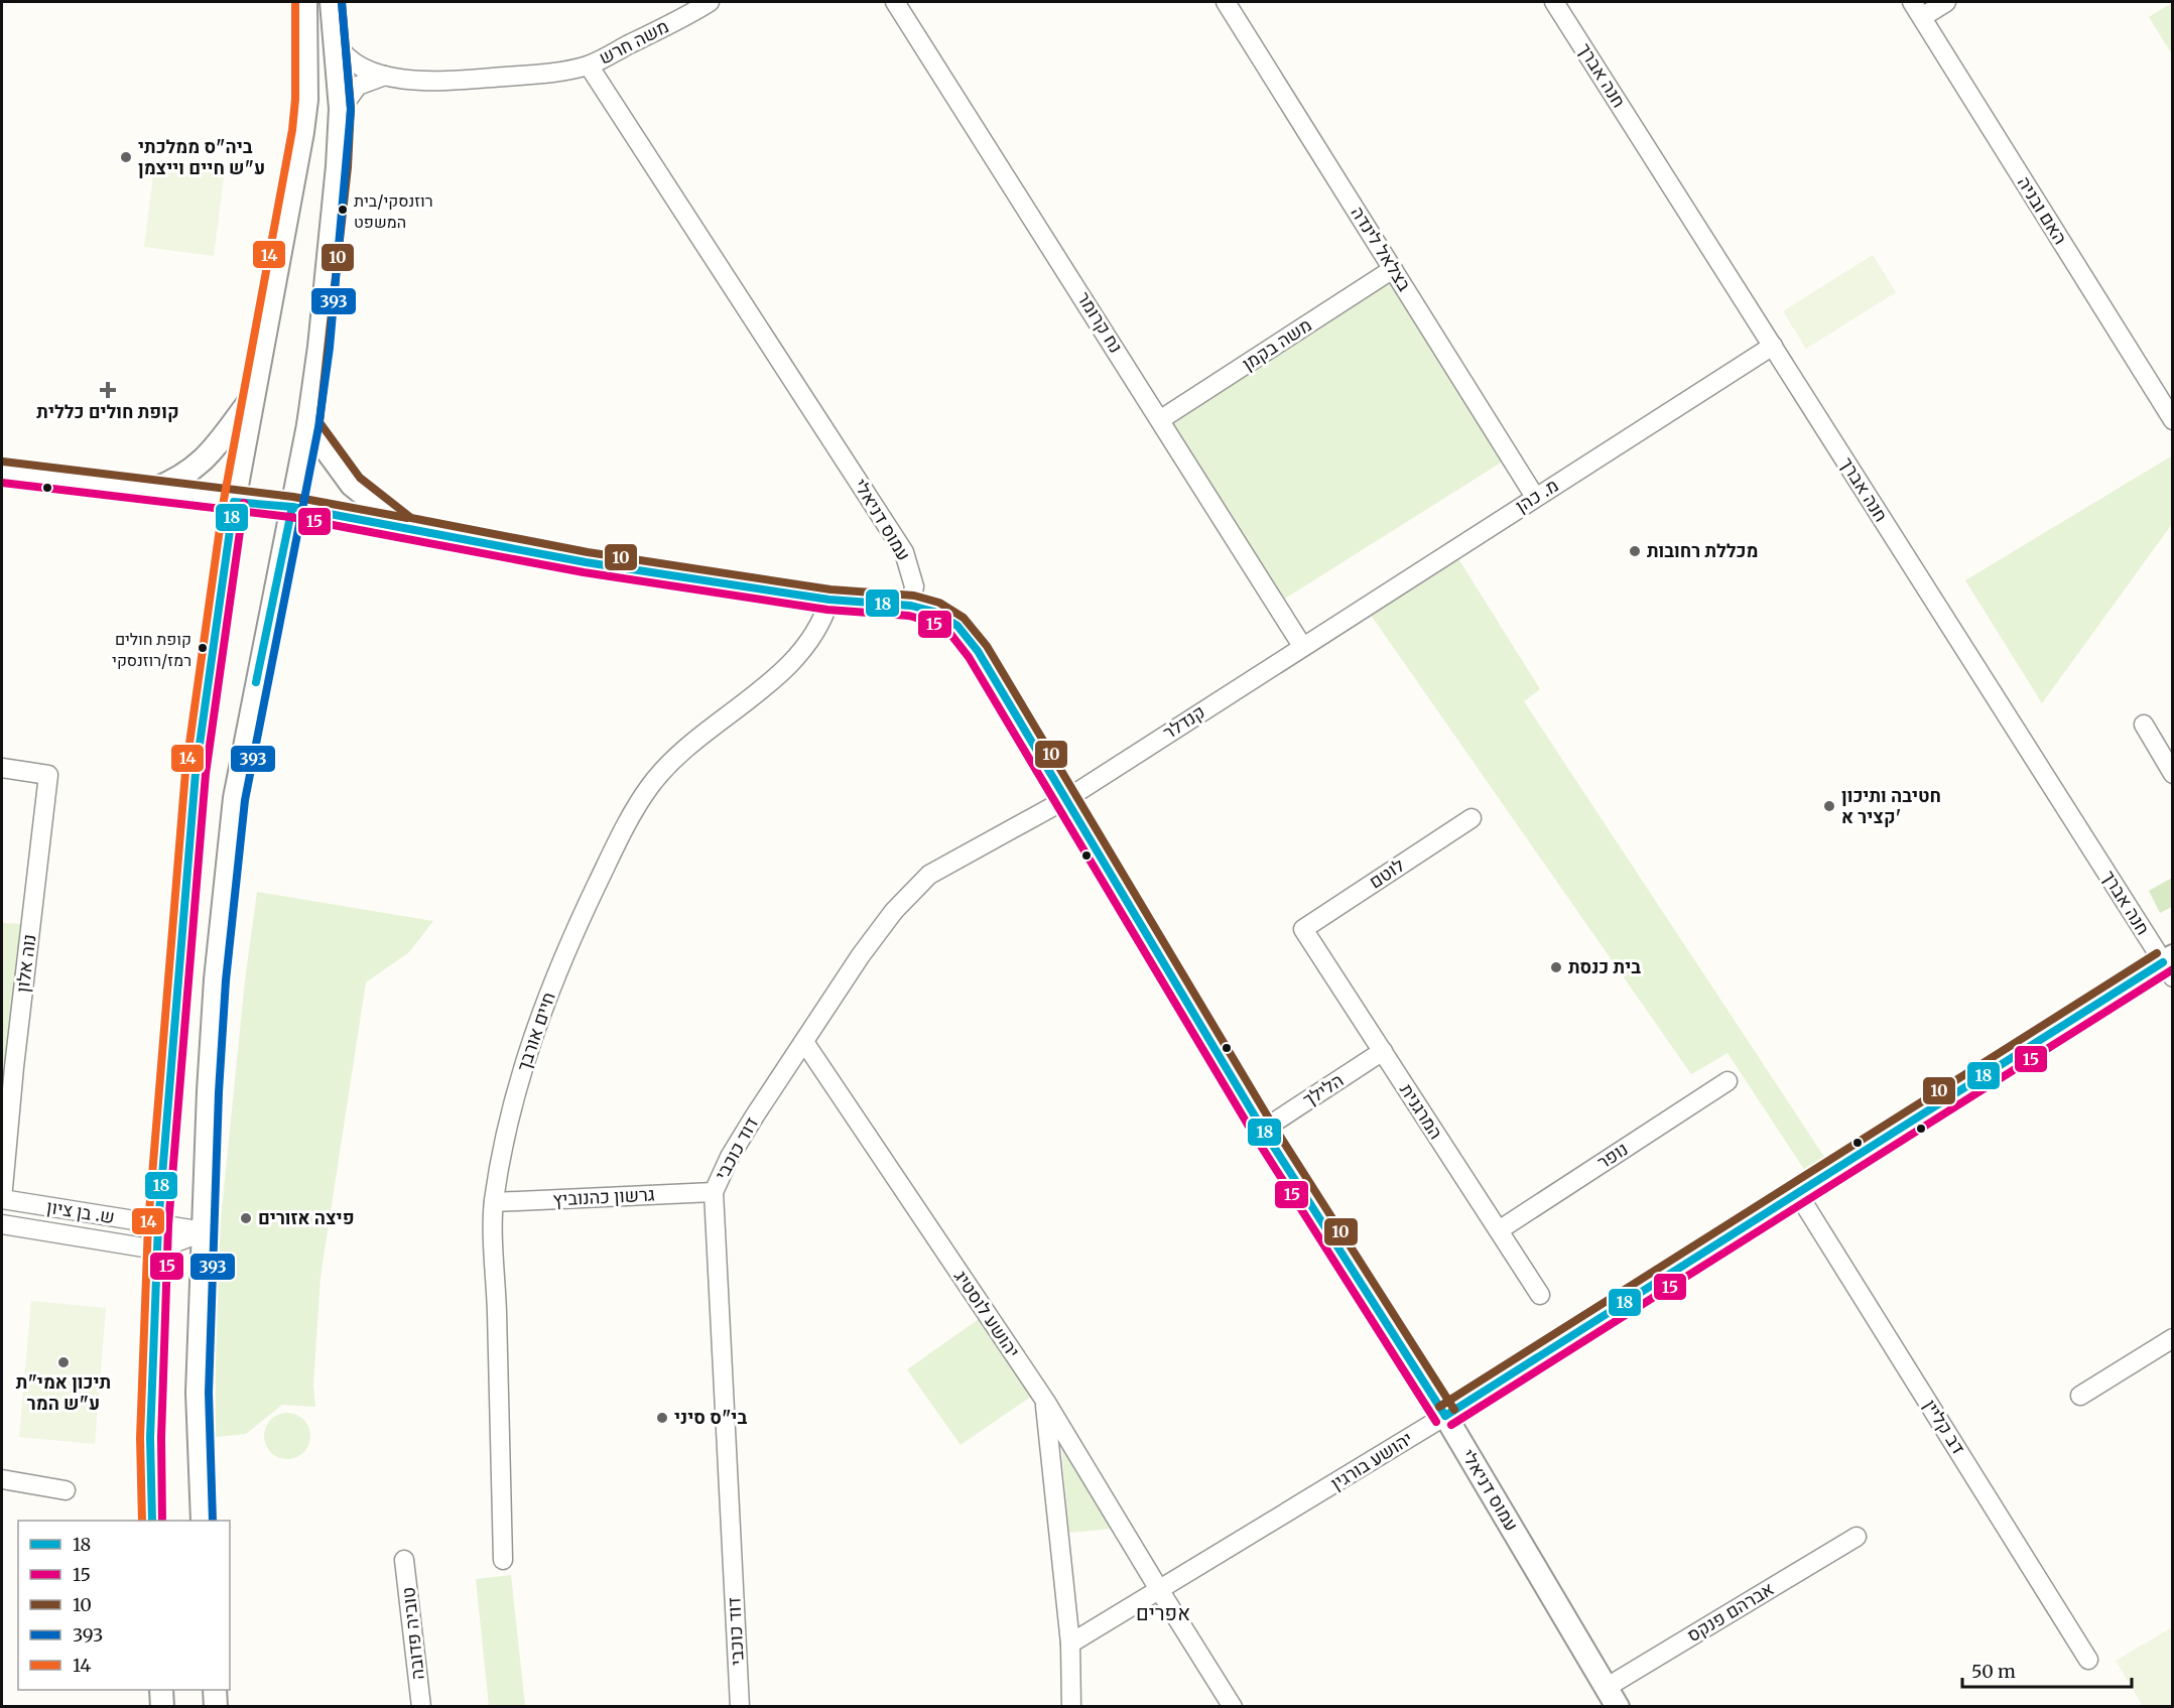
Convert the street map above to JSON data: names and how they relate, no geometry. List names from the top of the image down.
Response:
{
  "streets": {
    "street": [
      "משה חרש",
      "חנה אברך",
      "האם ובניה",
      "בצלאל לינדה",
      "נח קרומר",
      "משה בקמן",
      "מ. כהן",
      "עמוס דניאלי",
      "קנדלר",
      "לוטם",
      "נוה אלון",
      "חיים אורבך",
      "הלילך",
      "המרגנית",
      "דוד כוכבי",
      "נופר",
      "גרשון כהנוביץ",
      "ש. בן ציון",
      "יהושע לוסטיג",
      "דב קליין",
      "יהושע בורגין",
      "אברהם פנקס",
      "טוביה פדובה"
    ]
  },
  "crossings": [
    ["משה חרש", "עמוס דניאלי"],
    ["חנה אברך", "מ. כהן"],
    ["חנה אברך", "יהושע בורגין"],
    ["בצלאל לינדה", "משה בקמן"],
    ["בצלאל לינדה", "מ. כהן"],
    ["נח קרומר", "משה בקמן"],
    ["נח קרומר", "מ. כהן"],
    ["נח קרומר", "קנדלר"],
    ["מ. כהן", "קנדלר"],
    ["עמוס דניאלי", "קנדלר"],
    ["עמוס דניאלי", "הלילך"],
    ["עמוס דניאלי", "דוד כוכבי"],
    ["עמוס דניאלי", "יהושע בורגין"],
    ["עמוס דניאלי", "אברהם פנקס"],
    ["קנדלר", "דוד כוכבי"],
    ["לוטם", "המרגנית"],
    ["נוה אלון", "ש. בן ציון"],
    ["חיים אורבך", "גרשון כהנוביץ"],
    ["הלילך", "המרגנית"],
    ["המרגנית", "נופר"],
    ["דוד כוכבי", "גרשון כהנוביץ"],
    ["דוד כוכבי", "יהושע לוסטיג"],
    ["יהושע לוסטיג", "יהושע בורגין"],
    ["דב קליין", "יהושע בורגין"]
  ],
  "districts": ["אפרים"],
  "places": {
    "other": [
      "ביה\"ס ממלכתי ע\"ש חיים וייצמן",
      "רוזנסקי/בית המשפט",
      "מכללת רחובות",
      "קופת חולים רמז/רוזנסקי",
      "חטיבה ותיכון קציר א'",
      "בית כנסת",
      "פיצה אזורים",
      "תיכון אמי\"ת ע\"ש המר",
      "בי\"ס סיני"
    ],
    "health": ["קופת חולים כללית"]
  },
  "lines": [
    "transit line 10",
    "transit line 393",
    "transit line 14",
    "transit line 15",
    "transit line 18"
  ],
  "legend": [
    "18",
    "15",
    "10",
    "393",
    "14"
  ],
  "scale_bar": "50 m"
}
